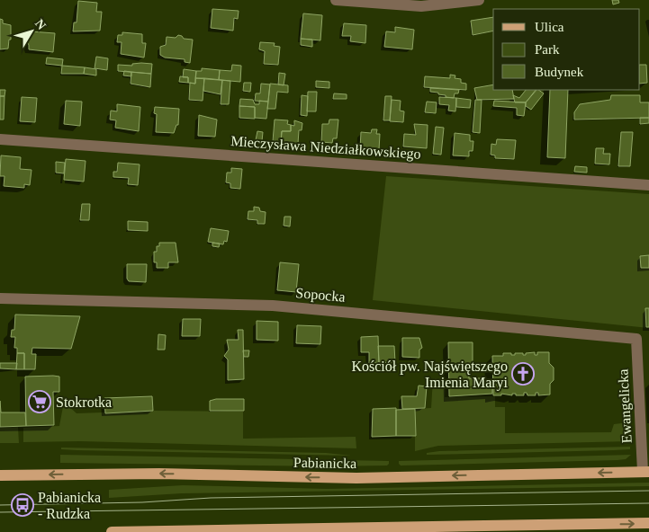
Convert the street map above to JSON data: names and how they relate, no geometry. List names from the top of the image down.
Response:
{
  "streets": {
    "main road": ["Pabianicka"],
    "street": ["Mieczysława Niedziałkowskiego", "Sopocka", "Ewangelicka"]
  },
  "crossings": [
    ["Sopocka", "Ewangelicka"],
    ["Ewangelicka", "Pabianicka"]
  ],
  "places": {
    "church": ["Kościół pw. Najświętszego Imienia Maryi"],
    "supermarket": ["Stokrotka"],
    "bus stop": ["Pabianicka - Rudzka"]
  },
  "legend": ["Ulica", "Park", "Budynek"],
  "north": "top right"
}
